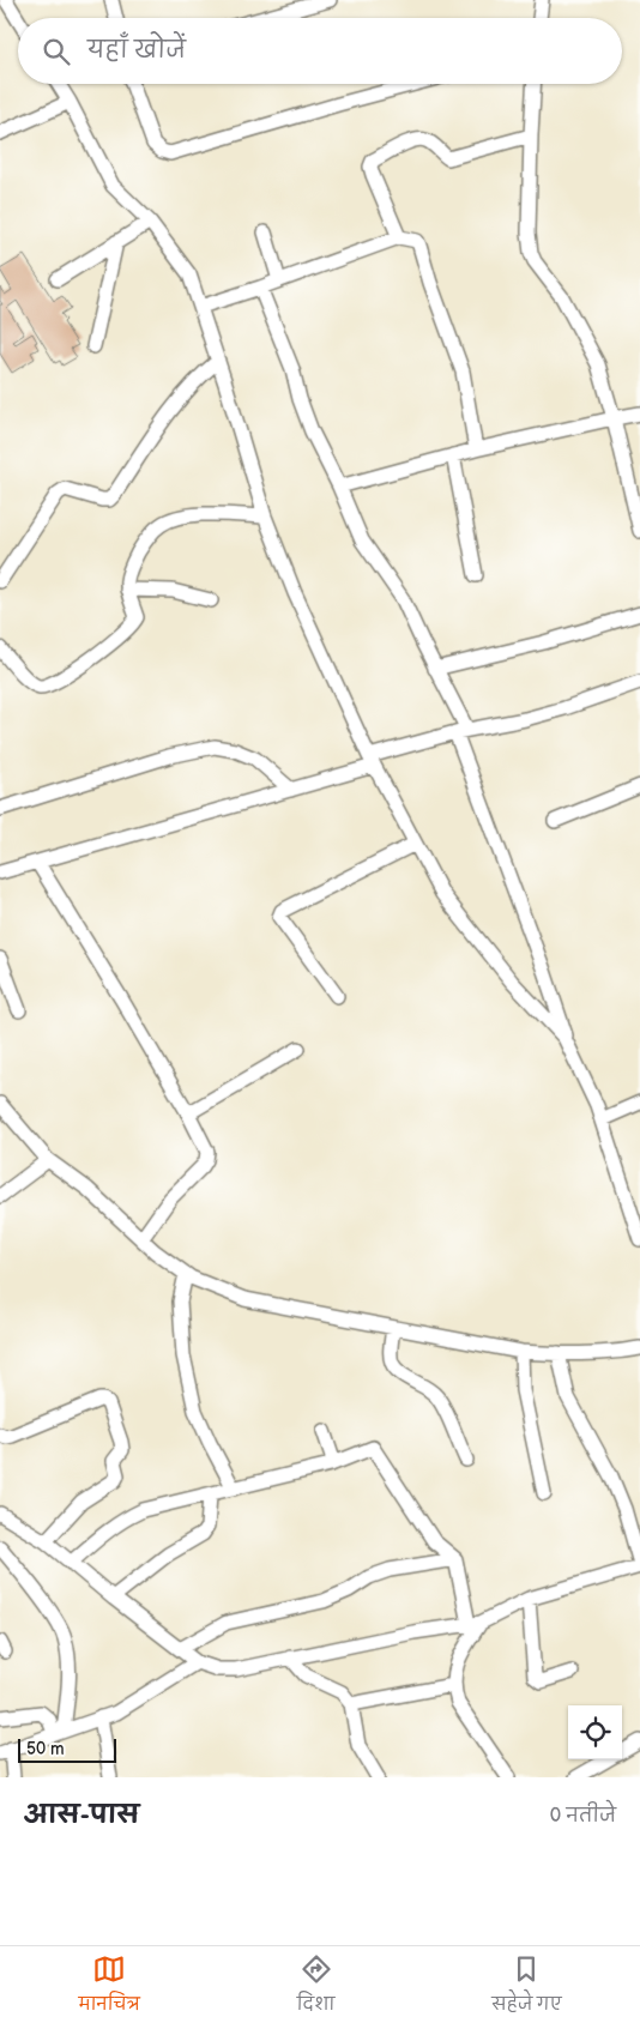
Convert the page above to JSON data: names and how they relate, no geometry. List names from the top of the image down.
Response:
{
  "scale_bar": "50 m",
  "page": {
    "search": "यहाँ खोजें",
    "scale": "50 m",
    "heading": ["आस-पास", "0 नतीजे"],
    "nav": ["मानचित्र", "दिशा", "सहेजे गए"]
  }
}
